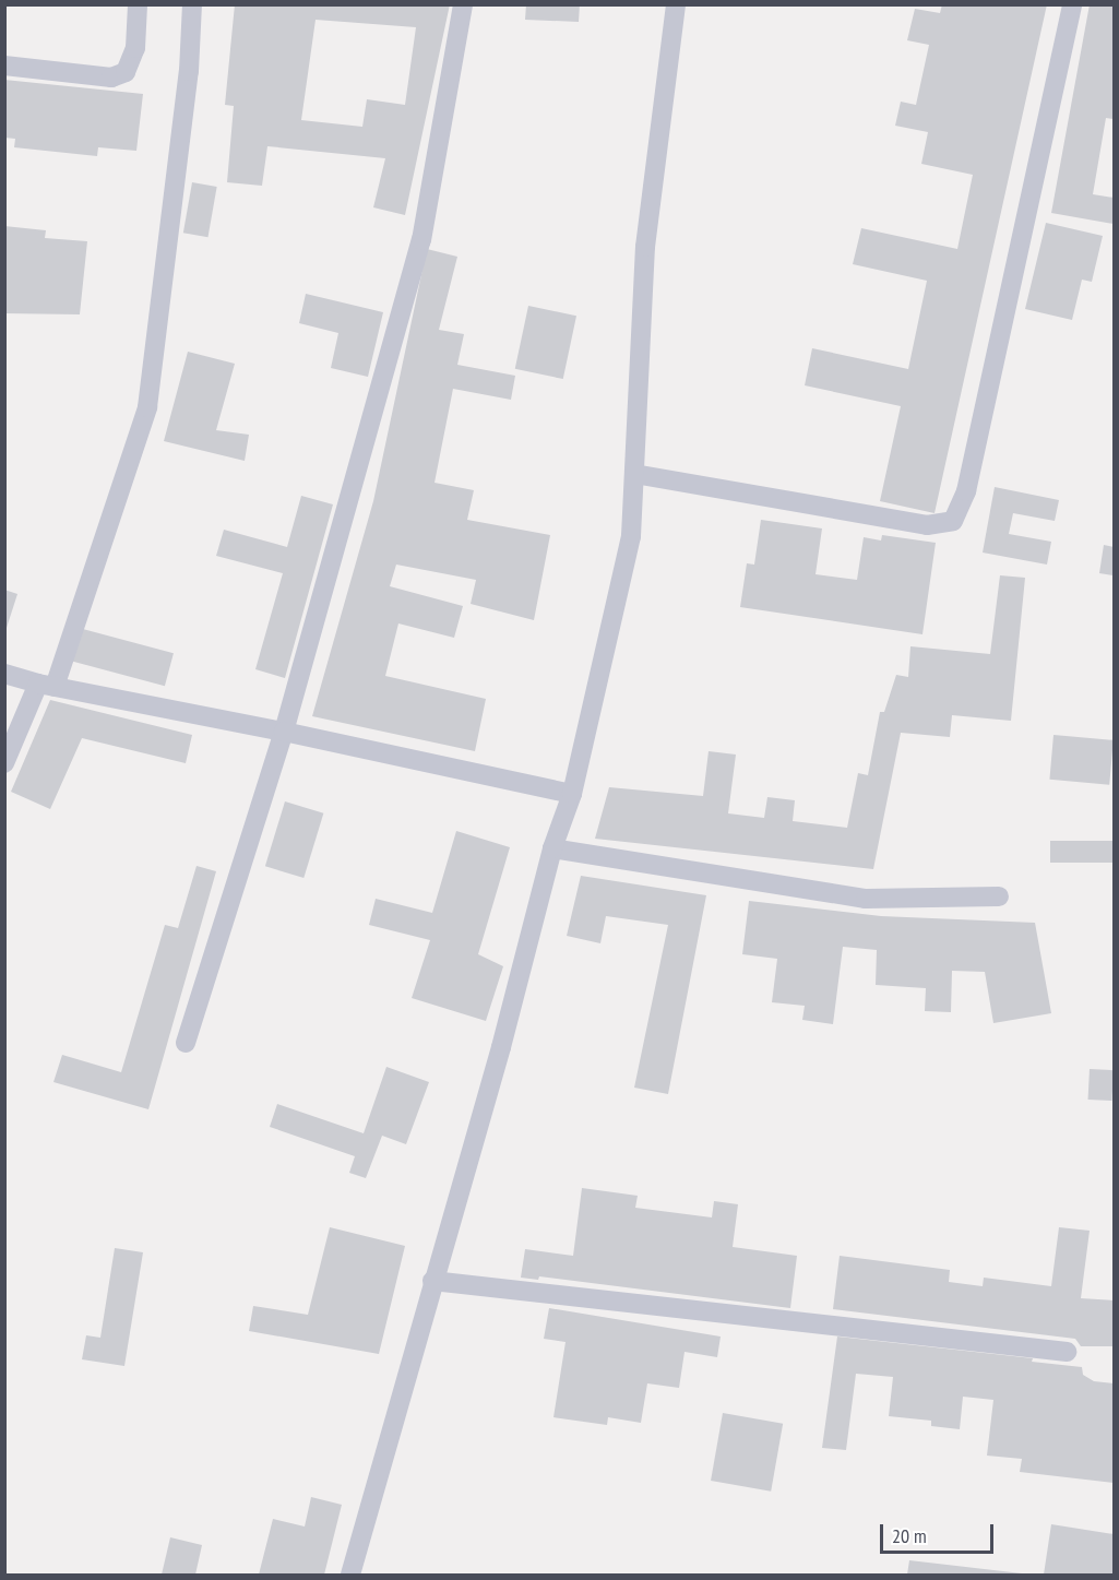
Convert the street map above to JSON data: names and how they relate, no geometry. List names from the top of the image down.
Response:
{
  "scale_bar": "20 m"
}
